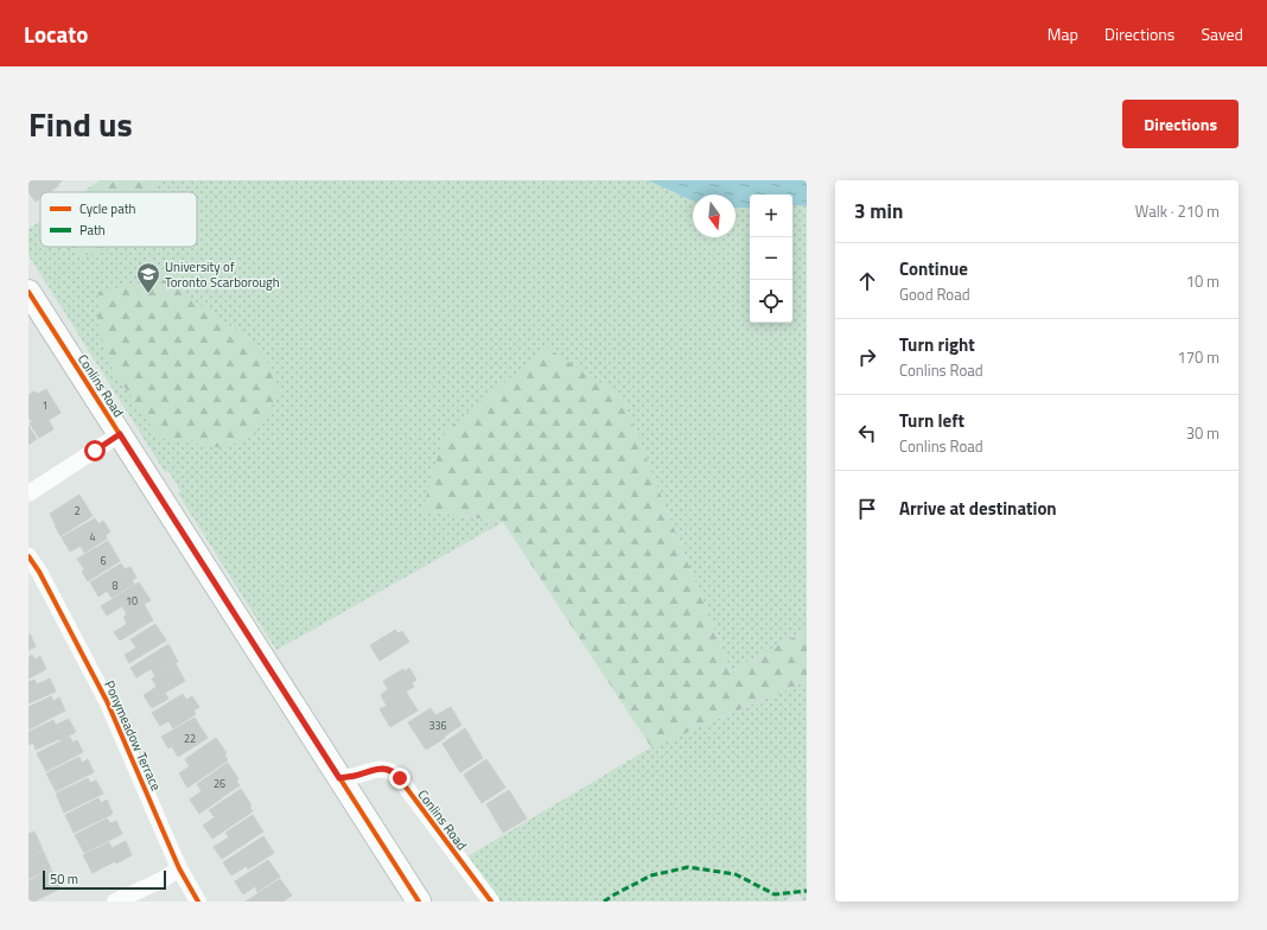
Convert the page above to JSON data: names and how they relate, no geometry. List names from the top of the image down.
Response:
{
  "streets": {
    "street": ["Conlins Road", "Ponymeadow Terrace"]
  },
  "places": {
    "school or university": ["University of Toronto Scarborough"]
  },
  "house_numbers": [
    "1",
    "2",
    "4",
    "6",
    "8",
    "10",
    "336",
    "22",
    "26"
  ],
  "legend": ["Cycle path", "Path"],
  "scale_bar": "50 m",
  "north": "bottom",
  "page": {
    "header": "Locato",
    "nav": ["Map", "Directions", "Saved"],
    "title": "Find us",
    "buttons": "Directions",
    "heading": ["3 min", "Walk · 210 m"],
    "map_buttons": ["+", "−"],
    "list": [
      ["Continue", "Good Road", "10 m"],
      ["Turn right", "Conlins Road", "170 m"],
      ["Turn left", "Conlins Road", "30 m"],
      "Arrive at destination"
    ],
    "scale": "50 m"
  }
}
